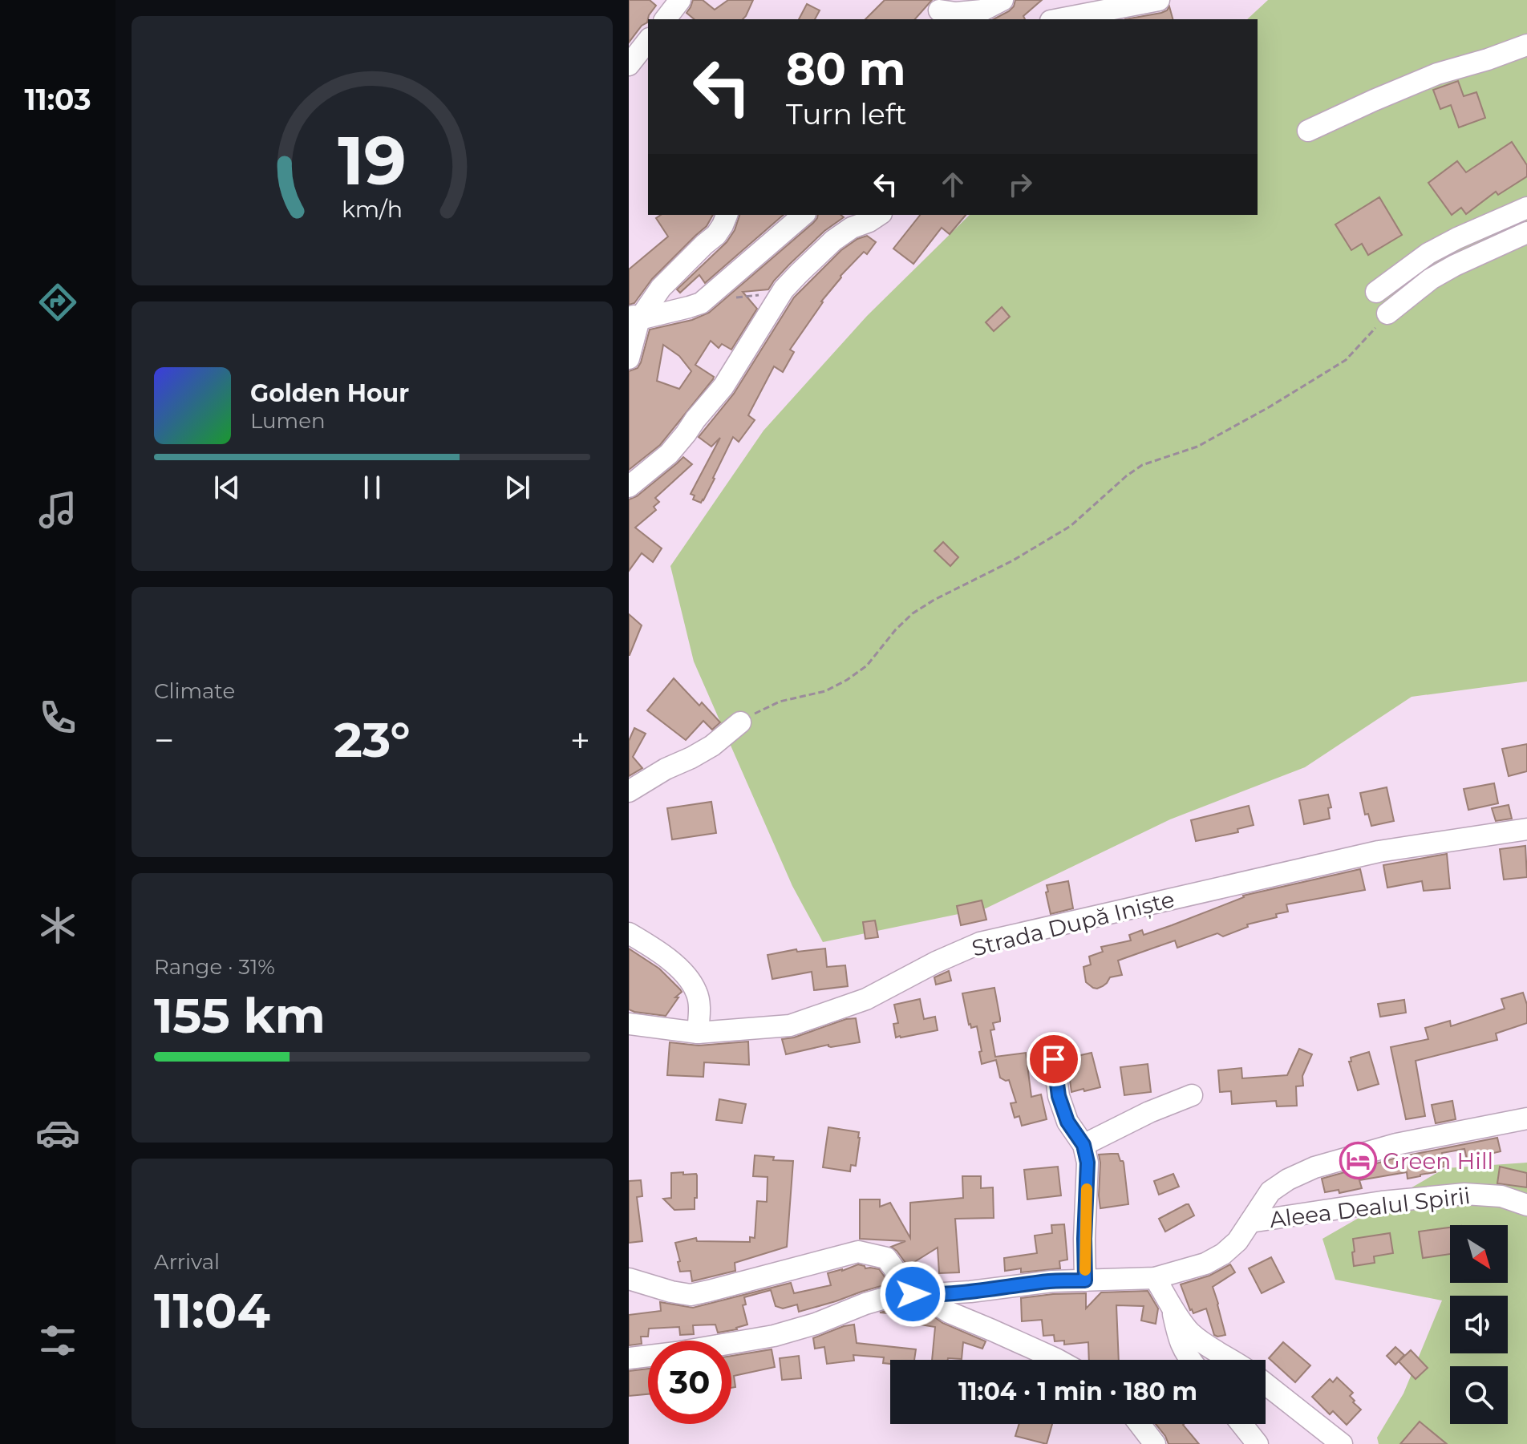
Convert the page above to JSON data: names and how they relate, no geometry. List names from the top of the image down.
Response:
{
  "streets": {
    "street": ["Strada După Iniște", "Aleea Dealul Spirii"]
  },
  "places": {
    "hotel": ["Green Hill"]
  },
  "north": "bottom right",
  "page": {
    "tabs": "11:03",
    "turn": ["80 m", "Turn left"],
    "song": ["Golden Hour", "Lumen"],
    "tile": [
      "Climate",
      ["Range · 31%", "155 km"],
      ["Arrival", "11:04"]
    ],
    "heat": ["−", "23°", "+"],
    "limit": "30",
    "trip": "11:04 · 1 min · 180 m",
    "gauge": ["19", "km/h"]
  }
}
